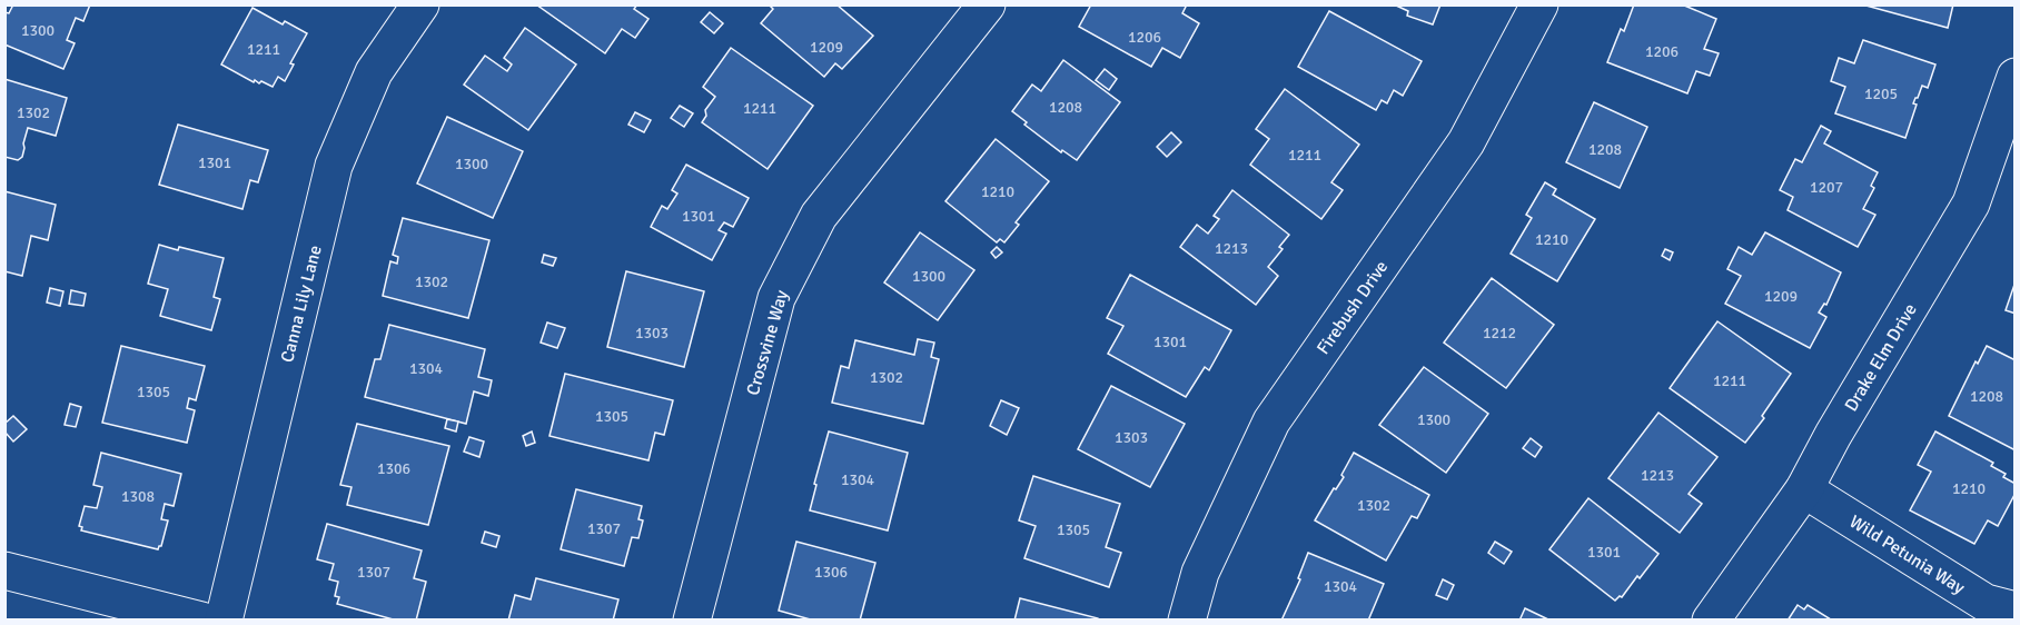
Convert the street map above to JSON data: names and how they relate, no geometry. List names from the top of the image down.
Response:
{
  "streets": {
    "street": [
      "Canna Lily Lane",
      "Firebush Drive",
      "Crossvine Way",
      "Drake Elm Drive",
      "Wild Petunia Way"
    ]
  },
  "crossings": [
    ["Drake Elm Drive", "Wild Petunia Way"]
  ],
  "house_numbers": [
    "1300",
    "1206",
    "1209",
    "1211",
    "1206",
    "1205",
    "1208",
    "1211",
    "1302",
    "1208",
    "1211",
    "1301",
    "1300",
    "1207",
    "1210",
    "1301",
    "1210",
    "1213",
    "1300",
    "1302",
    "1209",
    "1303",
    "1212",
    "1301",
    "1304",
    "1302",
    "1211",
    "1305",
    "1208",
    "1305",
    "1300",
    "1303",
    "1306",
    "1213",
    "1304",
    "1210",
    "1308",
    "1302",
    "1307",
    "1305",
    "1301",
    "1307",
    "1306",
    "1304"
  ]
}
